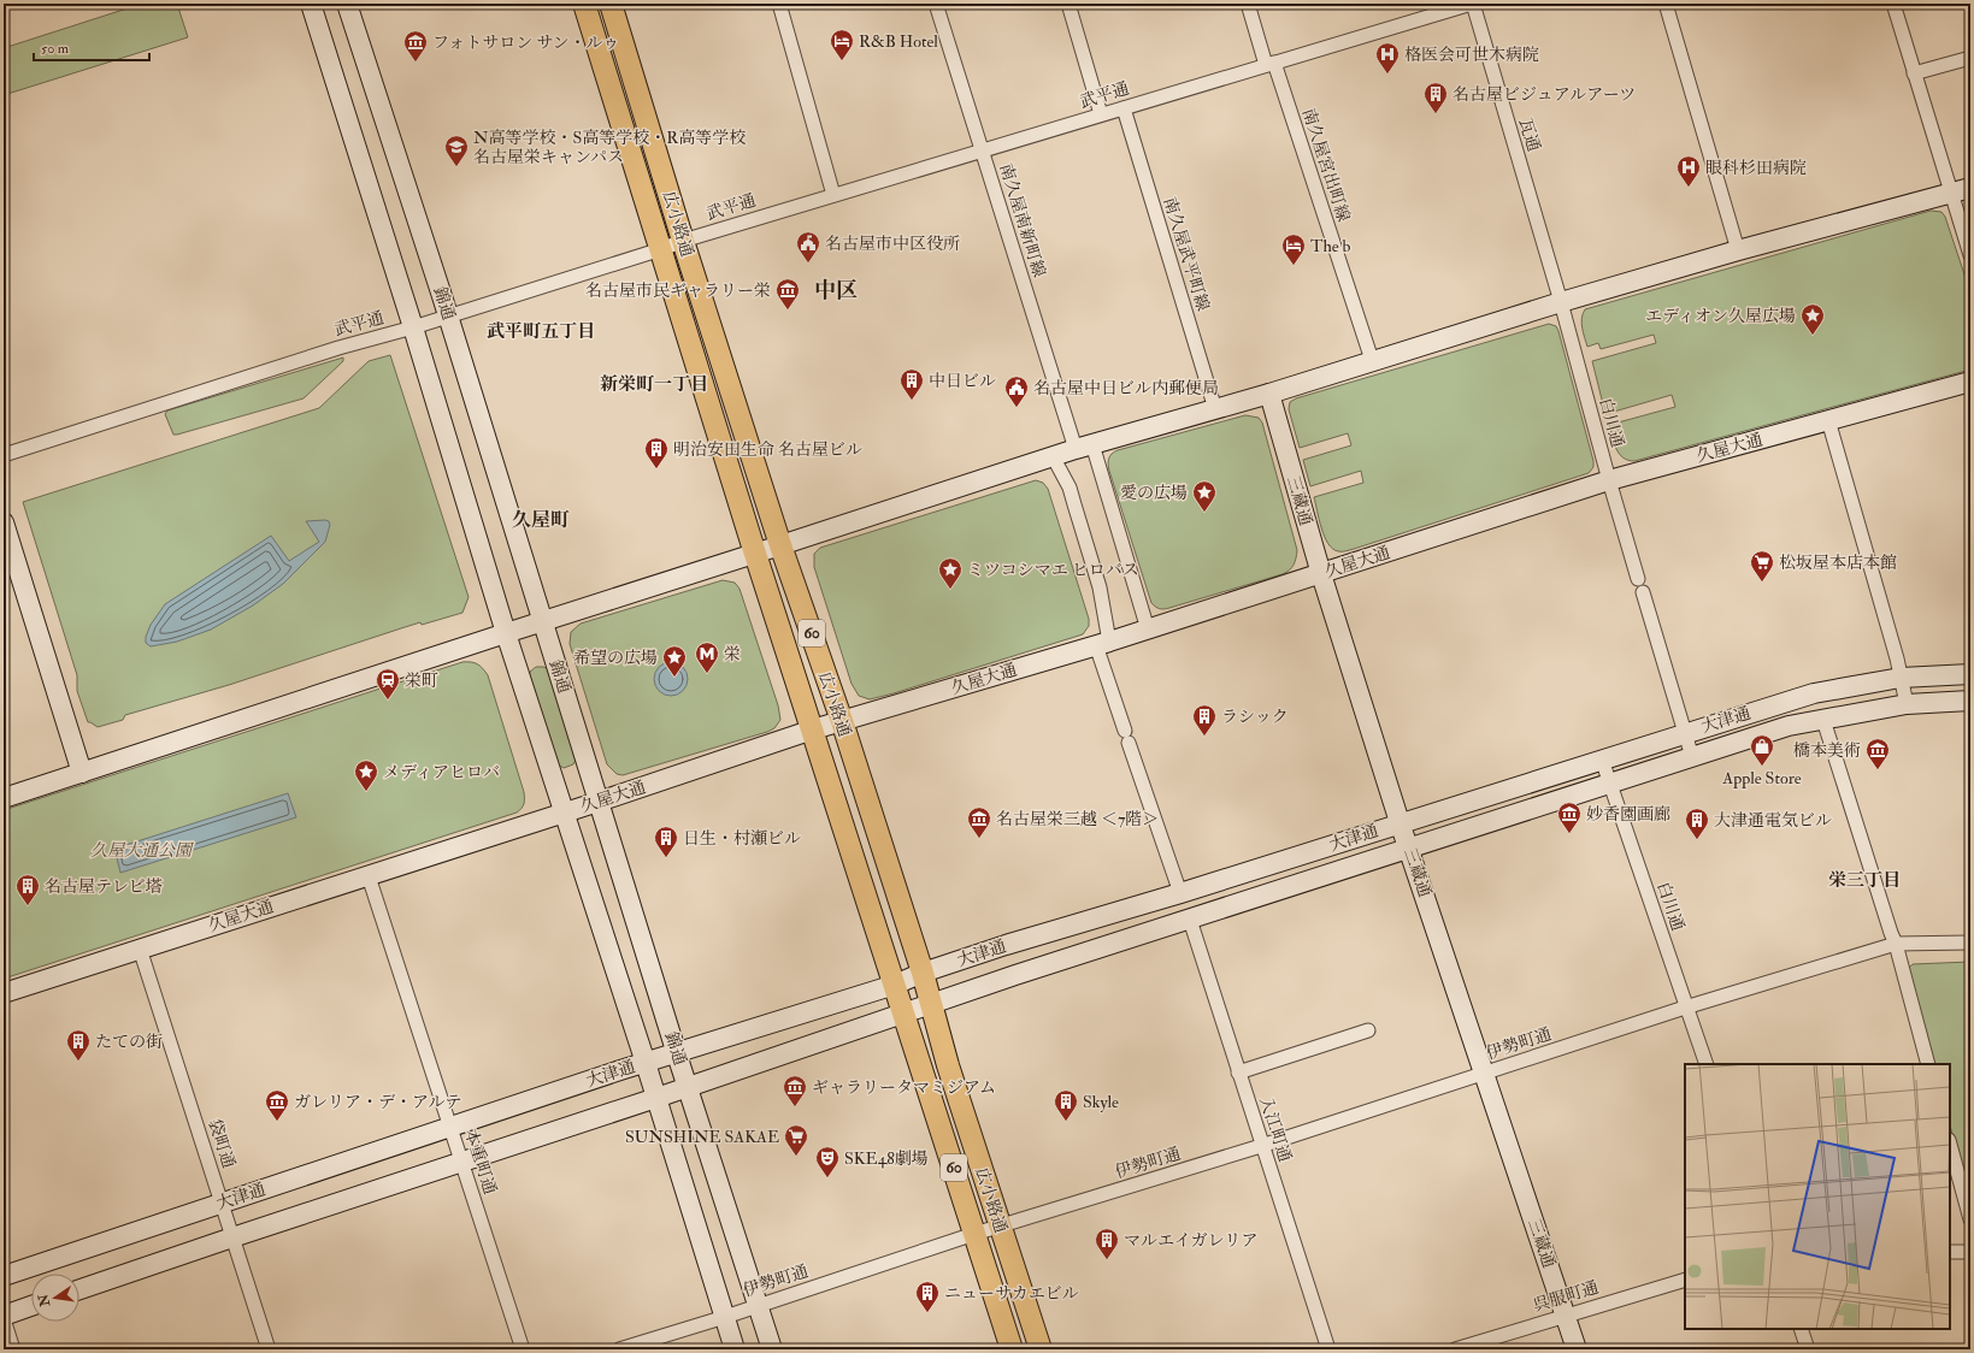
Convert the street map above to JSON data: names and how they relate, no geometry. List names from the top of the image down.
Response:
{
  "streets": {
    "main road": ["広小路通", "60"],
    "street": [
      "武平通",
      "瓦通",
      "南久屋宮出町線",
      "南久屋南新町線",
      "南久屋武平町線",
      "錦通",
      "白川通",
      "久屋大通",
      "三蔵通",
      "大津通",
      "伊勢町通",
      "入江町通",
      "袋町通",
      "本重町通",
      "呉服町通"
    ]
  },
  "crossings": [
    ["武平通", "瓦通"],
    ["武平通", "南久屋宮出町線"],
    ["武平通", "南久屋南新町線"],
    ["武平通", "広小路通"],
    ["武平通", "南久屋武平町線"],
    ["武平通", "錦通"],
    ["瓦通", "白川通"],
    ["南久屋南新町線", "久屋大通"],
    ["広小路通", "久屋大通"],
    ["広小路通", "大津通"],
    ["広小路通", "伊勢町通"],
    ["錦通", "久屋大通"],
    ["錦通", "大津通"],
    ["錦通", "伊勢町通"],
    ["白川通", "久屋大通"],
    ["白川通", "大津通"],
    ["白川通", "伊勢町通"],
    ["久屋大通", "三蔵通"],
    ["久屋大通", "袋町通"],
    ["久屋大通", "本重町通"],
    ["三蔵通", "大津通"],
    ["三蔵通", "伊勢町通"],
    ["三蔵通", "呉服町通"],
    ["大津通", "入江町通"],
    ["大津通", "袋町通"],
    ["大津通", "本重町通"],
    ["伊勢町通", "入江町通"]
  ],
  "districts": [
    "中区",
    "武平町五丁目",
    "新栄町一丁目",
    "久屋町",
    "栄三丁目"
  ],
  "parks": ["久屋大通公園"],
  "places": {
    "hotel": ["R&B Hotel", "The b"],
    "museum": [
      "フォトサロン サン・ルゥ",
      "名古屋市民ギャラリー栄",
      "橋本美術",
      "妙香園画廊",
      "名古屋栄三越 ＜7階＞",
      "ギャラリータマミジアム",
      "ガレリア・デ・アルテ"
    ],
    "hospital": ["格医会可世木病院", "眼科杉田病院"],
    "building": [
      "名古屋ビジュアルアーツ",
      "中日ビル",
      "明治安田生命 名古屋ビル",
      "ラシック",
      "大津通電気ビル",
      "日生・村瀬ビル",
      "名古屋テレビ塔",
      "たての街",
      "Skyle",
      "マルエイガレリア",
      "ニューサカエビル"
    ],
    "school or university": ["N高等学校・S高等学校・R高等学校 名古屋栄キャンパス"],
    "public building": ["名古屋市中区役所", "名古屋中日ビル内郵便局"],
    "place": [
      "エディオン久屋広場",
      "愛の広場",
      "ミツコシマエ ヒロバス",
      "希望の広場",
      "メディアヒロバ"
    ],
    "supermarket": ["松坂屋本店本館", "SUNSHINE SAKAE"],
    "metro station": ["栄"],
    "station": ["栄町"],
    "shop": ["Apple Store"],
    "theatre": ["SKE48劇場"]
  },
  "scale_bar": "50 m",
  "north": "left"
}
